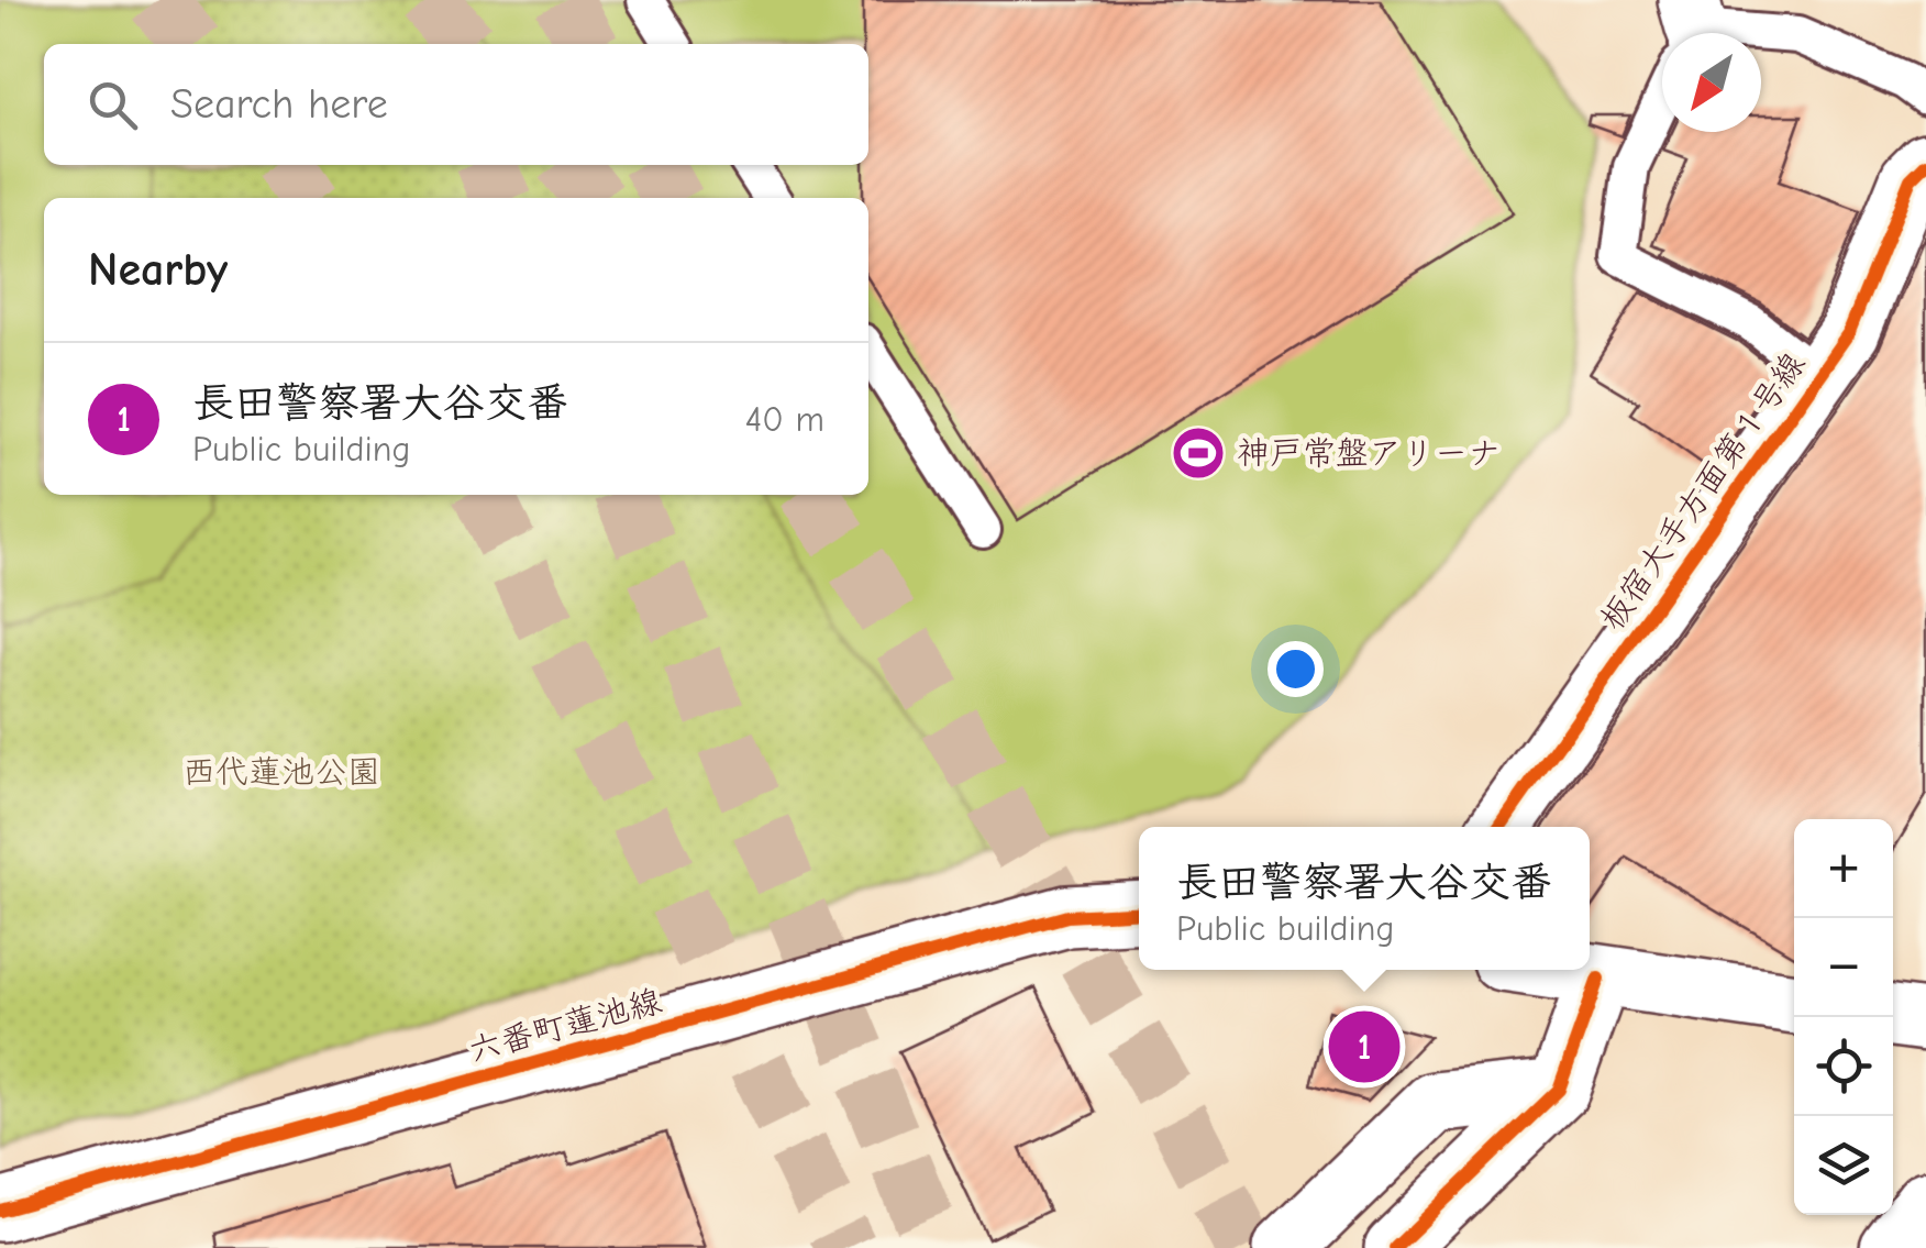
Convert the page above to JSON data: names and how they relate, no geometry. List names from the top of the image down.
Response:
{
  "streets": {
    "street": ["板宿大手方面第１号線", "六番町蓮池線"]
  },
  "parks": ["西代蓮池公園"],
  "places": {
    "sports": ["神戸常盤アリーナ"]
  },
  "north": "bottom left",
  "page": {
    "search": "Search here",
    "heading": "Nearby",
    "list": [
      {
        "mark": "1",
        "name": "長田警察署大谷交番",
        "note": "Public building",
        "value": "40 m"
      }
    ],
    "map_buttons": ["+", "−"],
    "popup": ["長田警察署大谷交番", "Public building"],
    "pins": "1"
  }
}
